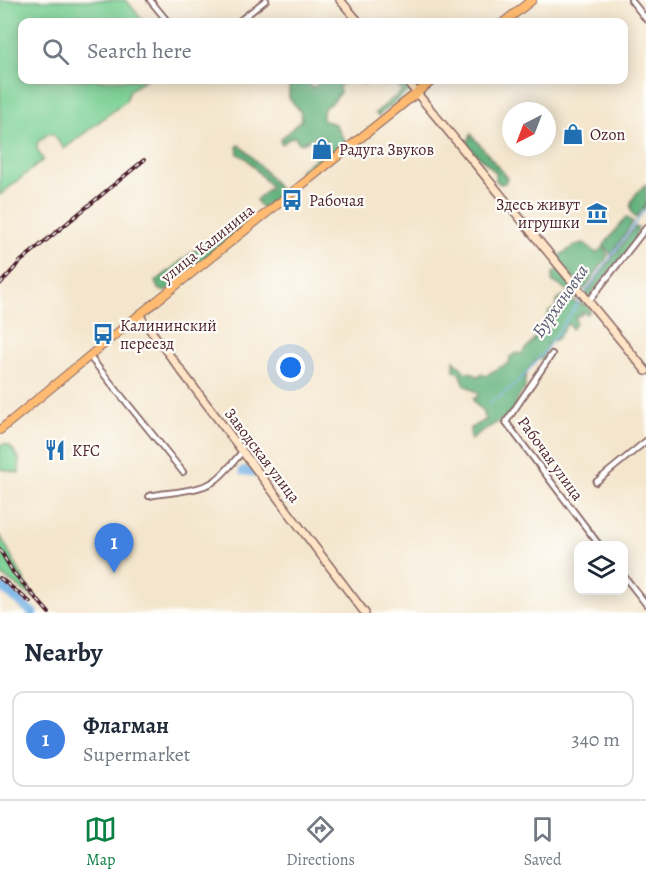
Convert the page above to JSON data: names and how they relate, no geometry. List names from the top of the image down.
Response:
{
  "streets": {
    "main road": ["улица Калинина"],
    "street": ["Заводская улица", "Рабочая улица"]
  },
  "crossings": [
    ["улица Калинина", "Заводская улица"]
  ],
  "water": ["Бурхановка"],
  "places": {
    "shop": ["Ozon", "Радуга Звуков"],
    "bus stop": ["Рабочая", "Калининский переезд"],
    "museum": ["Здесь живут игрушки"],
    "restaurant": ["KFC"]
  },
  "north": "bottom left",
  "page": {
    "search": "Search here",
    "pins": "1",
    "heading": "Nearby",
    "list": [
      {
        "mark": "1",
        "name": "Флагман",
        "note": "Supermarket",
        "value": "340 m"
      }
    ],
    "nav": ["Map", "Directions", "Saved"]
  }
}
